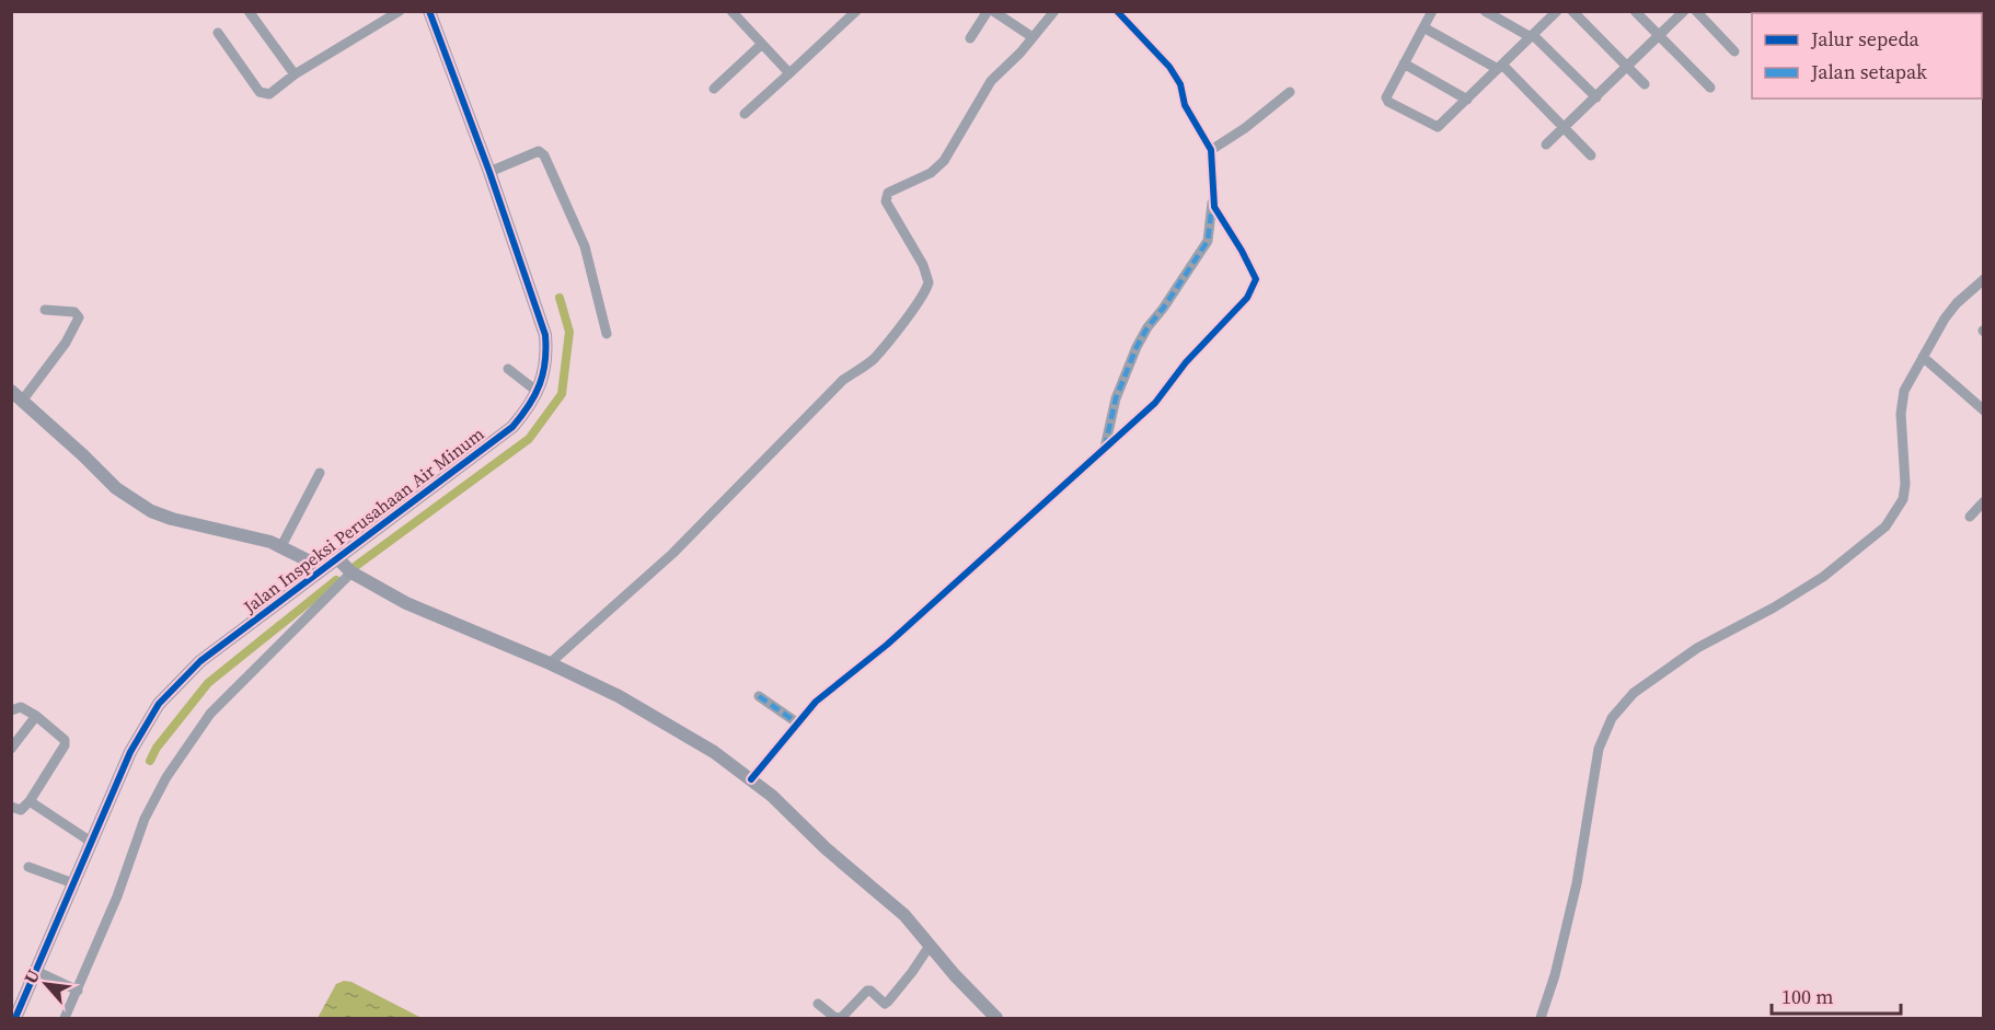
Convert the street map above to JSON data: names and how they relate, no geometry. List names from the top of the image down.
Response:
{
  "streets": {
    "street": ["Jalan Inspeksi Perusahaan Air Minum"]
  },
  "legend": ["Jalur sepeda", "Jalan setapak"],
  "scale_bar": "100 m",
  "north": "top left"
}
